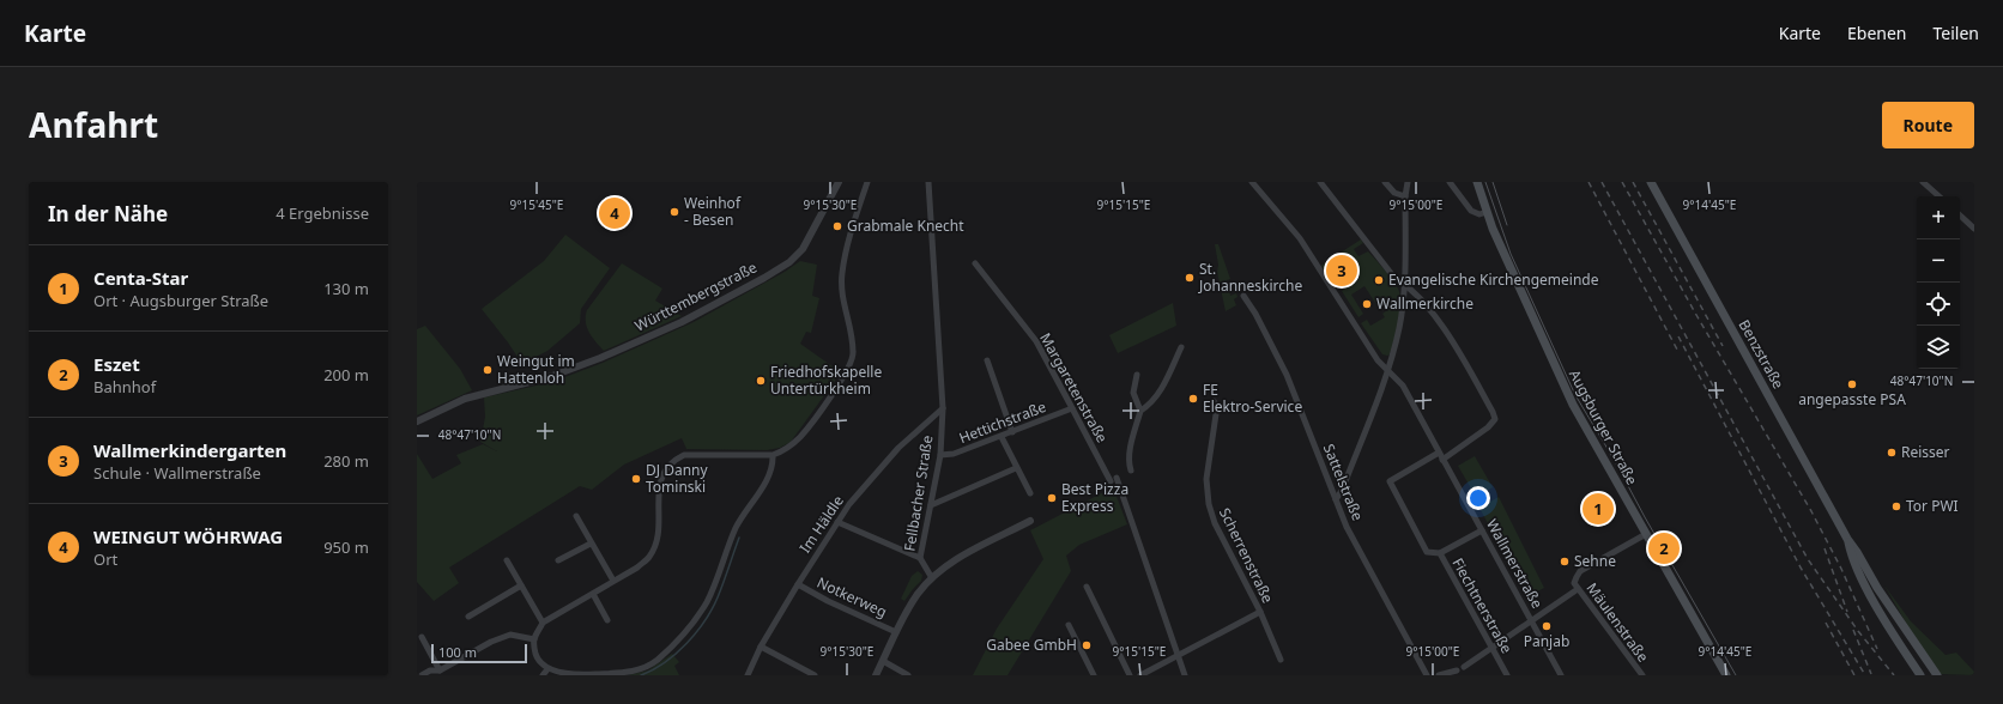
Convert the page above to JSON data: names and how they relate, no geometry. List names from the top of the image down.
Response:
{
  "streets": {
    "main road": ["Benzstraße", "Augsburger Straße"],
    "street": [
      "Württembergstraße",
      "Margaretenstraße",
      "Hettichstraße",
      "Sattelstraße",
      "Fellbacher Straße",
      "Im Häldle",
      "Scherrenstraße",
      "Wallmerstraße",
      "Notkerweg",
      "Fiechtnerstraße",
      "Mäulenstraße"
    ]
  },
  "crossings": [
    ["Margaretenstraße", "Hettichstraße"],
    ["Hettichstraße", "Fellbacher Straße"],
    ["Fellbacher Straße", "Im Häldle"],
    ["Im Häldle", "Notkerweg"],
    ["Wallmerstraße", "Fiechtnerstraße"]
  ],
  "places": [
    "Weinhof - Besen",
    "Grabmale Knecht",
    "St. Johanneskirche",
    "Evangelische Kirchengemeinde",
    "Wallmerkirche",
    "Weingut im Hattenloh",
    "Friedhofskapelle Untertürkheim",
    "angepasste PSA",
    "FE Elektro-Service",
    "Reisser",
    "DJ Danny Tominski",
    "Best Pizza Express",
    "Tor PWI",
    "Sehne",
    "Panjab",
    "Gabee GmbH"
  ],
  "scale_bar": "100 m",
  "page": {
    "header": "Karte",
    "nav": ["Karte", "Ebenen", "Teilen"],
    "title": "Anfahrt",
    "buttons": "Route",
    "heading": ["In der Nähe", "4 Ergebnisse"],
    "pins": [
      "4",
      "3",
      "1",
      "2"
    ],
    "map_buttons": ["+", "−"],
    "list": [
      {
        "mark": "1",
        "name": "Centa-Star",
        "note": "Ort · Augsburger Straße",
        "value": "130 m"
      },
      {
        "mark": "2",
        "name": "Eszet",
        "note": "Bahnhof",
        "value": "200 m"
      },
      {
        "mark": "3",
        "name": "Wallmerkindergarten",
        "note": "Schule · Wallmerstraße",
        "value": "280 m"
      },
      {
        "mark": "4",
        "name": "WEINGUT WÖHRWAG",
        "note": "Ort",
        "value": "950 m"
      }
    ],
    "scale": "100 m"
  },
  "coordinates": [
    "9°15'45\"E",
    "9°15'30\"E",
    "9°15'15\"E",
    "9°15'00\"E",
    "9°14'45\"E",
    "48°47'10\"N"
  ]
}
